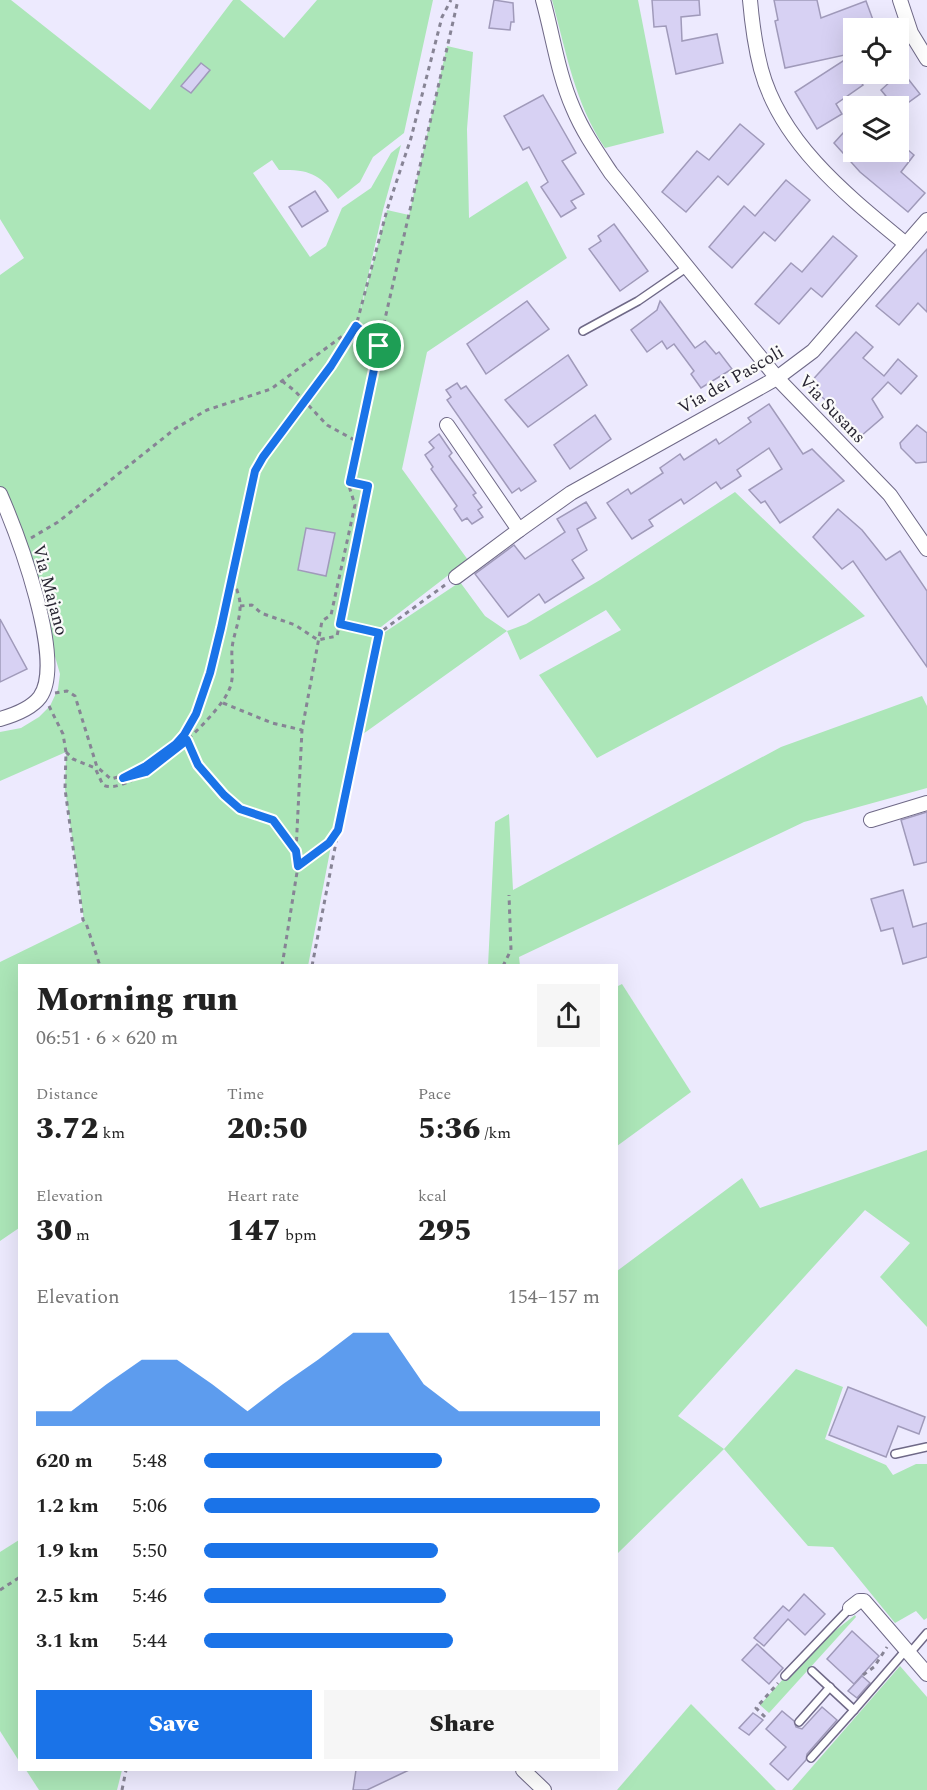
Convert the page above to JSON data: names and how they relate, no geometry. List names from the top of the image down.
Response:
{
  "streets": {
    "street": ["Via dei Pascoli", "Via Susans", "Via Majano"]
  },
  "crossings": [
    ["Via dei Pascoli", "Via Susans"]
  ],
  "page": {
    "heading": ["Morning run", "06:51 · 6 × 620 m"],
    "stats": [
      ["Distance", "3.72 km"],
      ["Time", "20:50"],
      ["Pace", "5:36 /km"],
      ["Elevation", "30 m"],
      ["Heart rate", "147 bpm"],
      ["kcal", "295"]
    ],
    "chart": ["Elevation", "154–157 m"],
    "list": [
      {
        "name": "620 m",
        "note": "5:48"
      },
      {
        "name": "1.2 km",
        "note": "5:06"
      },
      {
        "name": "1.9 km",
        "note": "5:50"
      },
      {
        "name": "2.5 km",
        "note": "5:46"
      },
      {
        "name": "3.1 km",
        "note": "5:44"
      }
    ],
    "buttons": ["Save", "Share"]
  }
}
